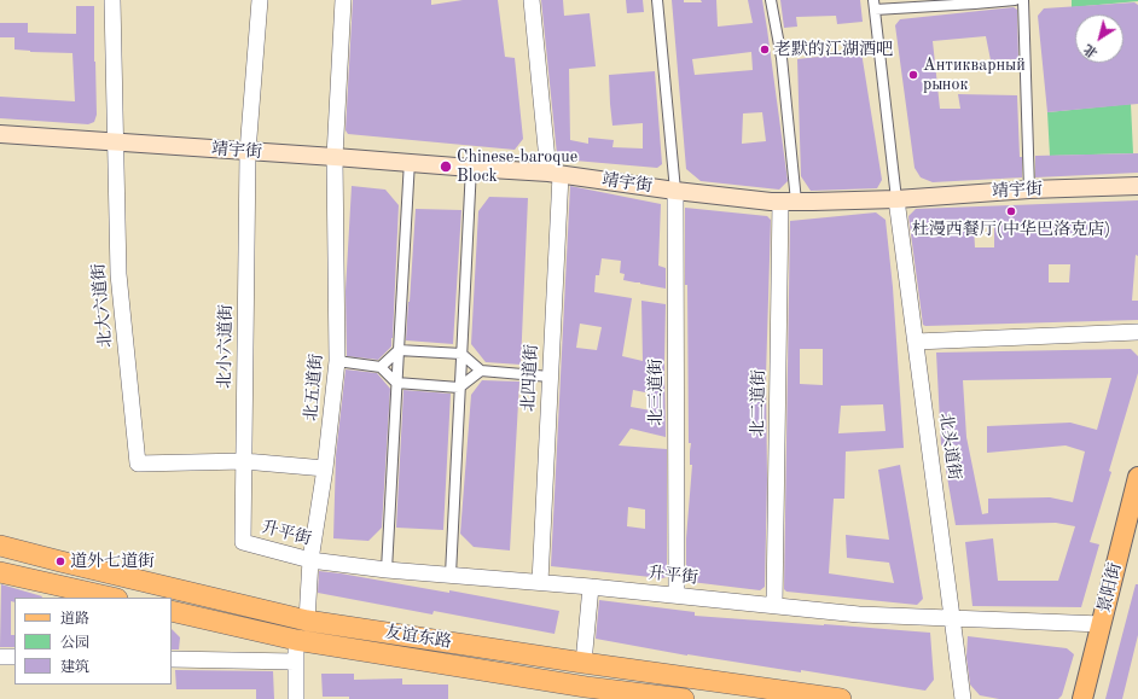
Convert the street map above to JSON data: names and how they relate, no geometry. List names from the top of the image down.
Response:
{
  "streets": {
    "highway": ["友谊东路"],
    "main road": ["靖宇街", "景阳街"],
    "street": [
      "北大六道街",
      "北小六道街",
      "北四道街",
      "北五道街",
      "北三道街",
      "北二道街",
      "北头道街",
      "升平街"
    ]
  },
  "crossings": [
    ["靖宇街", "北大六道街"],
    ["靖宇街", "北小六道街"],
    ["靖宇街", "北四道街"],
    ["靖宇街", "北五道街"],
    ["靖宇街", "北三道街"],
    ["靖宇街", "北二道街"],
    ["靖宇街", "北头道街"],
    ["北大六道街", "北小六道街"],
    ["北小六道街", "升平街"],
    ["北四道街", "升平街"],
    ["北五道街", "升平街"],
    ["北五道街", "友谊东路"],
    ["北三道街", "升平街"],
    ["北二道街", "升平街"],
    ["北头道街", "升平街"],
    ["升平街", "景阳街"]
  ],
  "places": [
    "老默的江湖酒吧",
    "Антикварный рынок",
    "Chinese-baroque Block",
    "杜漫西餐厅(中华巴洛克店)",
    "道外七道街"
  ],
  "legend": ["道路", "公园", "建筑"],
  "north": "bottom left"
}
